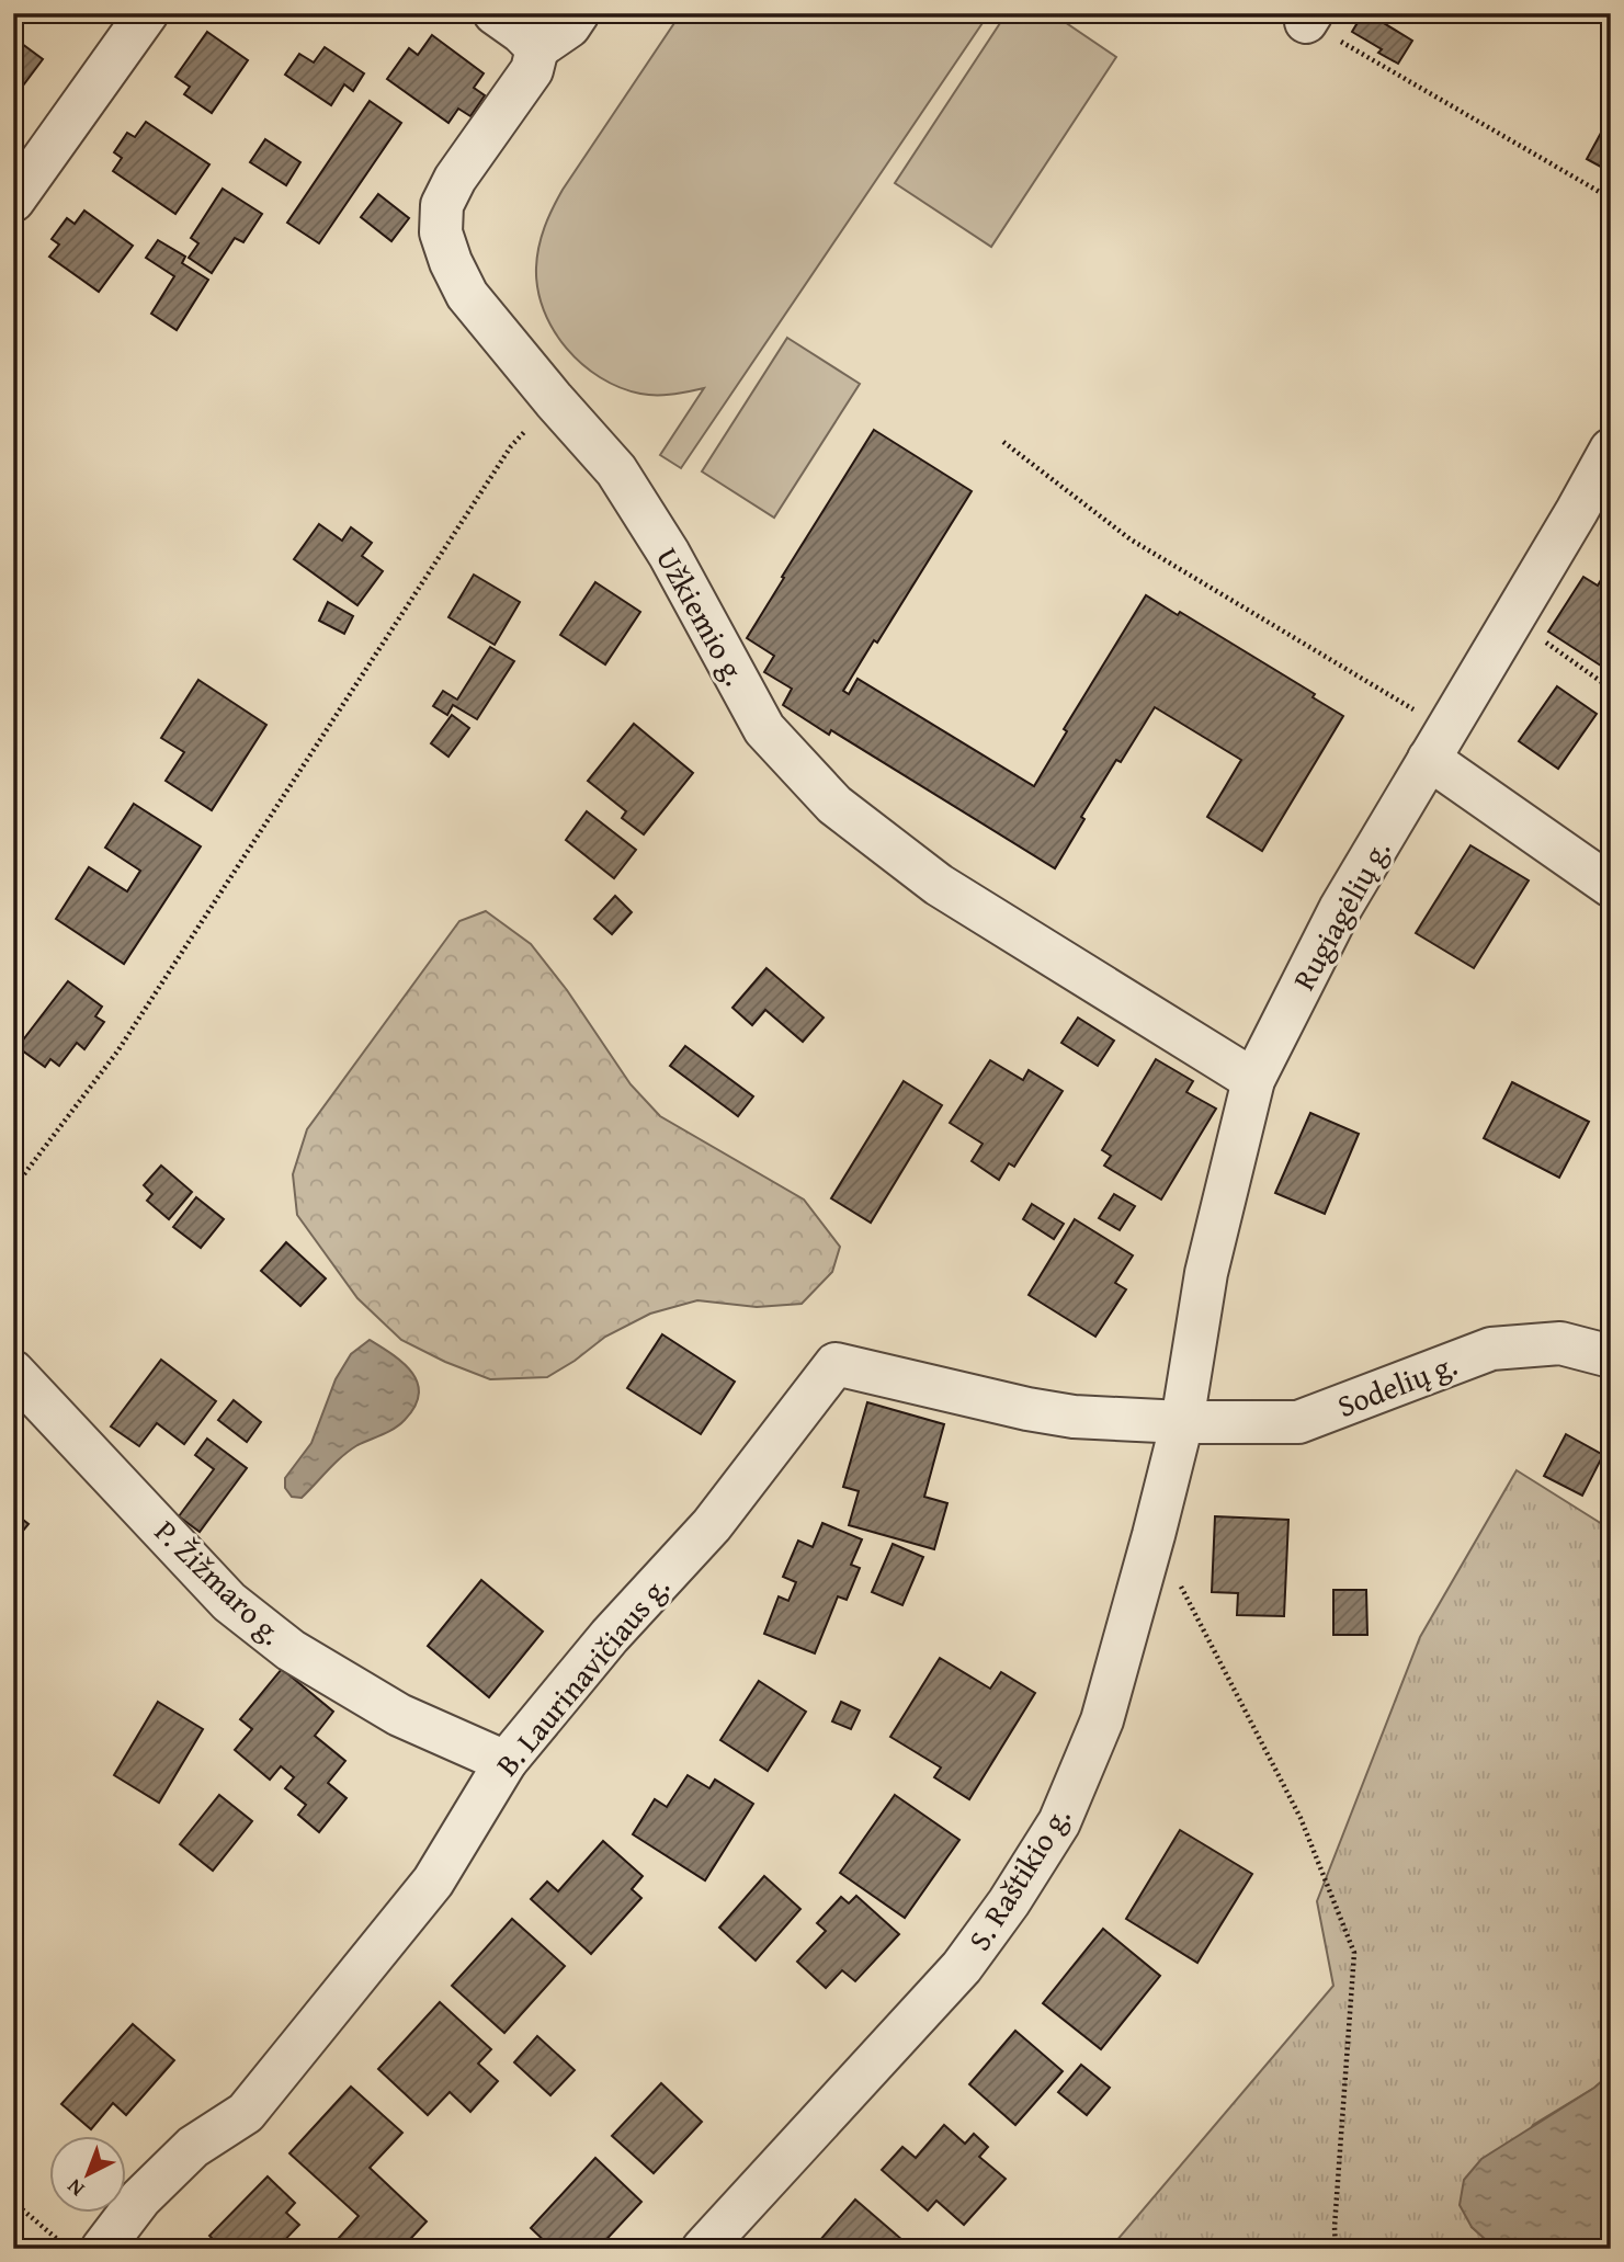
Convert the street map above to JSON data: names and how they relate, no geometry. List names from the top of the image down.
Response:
{
  "streets": {
    "street": [
      "Užkiemio g.",
      "Rugiagėlių g.",
      "Sodelių g.",
      "P. Žižmaro g.",
      "B. Laurinavičiaus g.",
      "S. Raštikio g."
    ]
  },
  "crossings": [
    ["Užkiemio g.", "Rugiagėlių g."],
    ["Rugiagėlių g.", "Sodelių g."],
    ["Rugiagėlių g.", "B. Laurinavičiaus g."],
    ["Rugiagėlių g.", "S. Raštikio g."],
    ["Sodelių g.", "B. Laurinavičiaus g."],
    ["Sodelių g.", "S. Raštikio g."],
    ["P. Žižmaro g.", "B. Laurinavičiaus g."],
    ["B. Laurinavičiaus g.", "S. Raštikio g."]
  ],
  "north": "bottom left"
}
